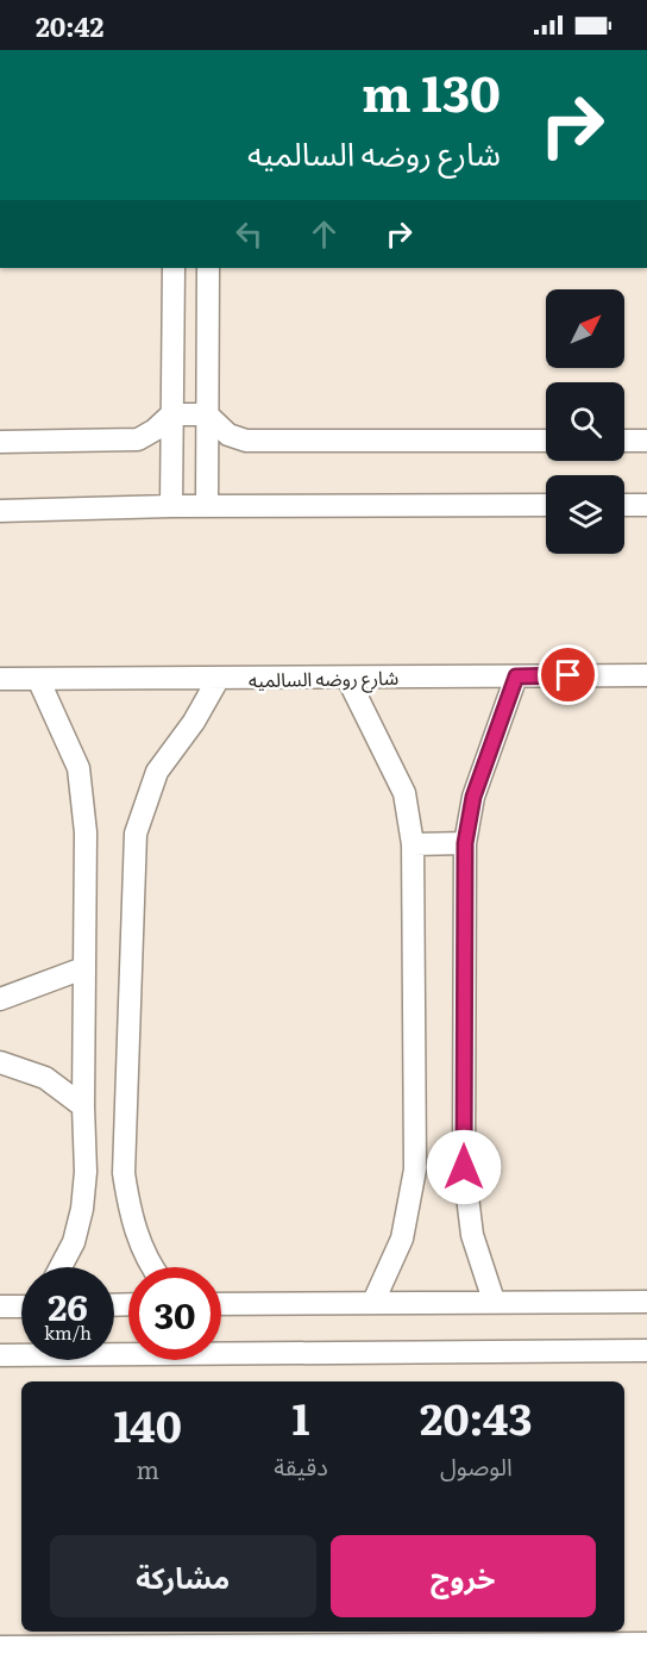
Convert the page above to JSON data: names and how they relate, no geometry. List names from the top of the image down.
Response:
{
  "streets": {
    "street": ["شارع روضه السالميه"]
  },
  "north": "top right",
  "page": {
    "status": "20:42",
    "turn": ["130 m", "شارع روضه السالميه"],
    "speed": "26 km/h",
    "limit": "30",
    "eta": [
      "20:43",
      "الوصول",
      "1",
      "دقيقة",
      "140",
      "m"
    ],
    "buttons": ["خروج", "مشاركة"]
  }
}
